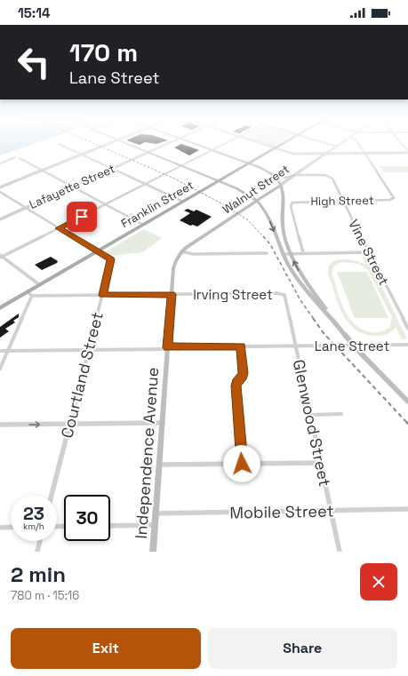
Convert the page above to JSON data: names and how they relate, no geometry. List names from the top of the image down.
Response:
{
  "streets": {
    "main road": ["Walnut Street", "Franklin Street", "Independence Avenue"],
    "street": [
      "Lafayette Street",
      "High Street",
      "Vine Street",
      "Irving Street",
      "Lane Street",
      "Courtland Street",
      "Glenwood Street",
      "Mobile Street"
    ]
  },
  "crossings": [
    ["Walnut Street", "Vine Street"],
    ["Walnut Street", "Independence Avenue"],
    ["High Street", "Vine Street"],
    ["Franklin Street", "Irving Street"],
    ["Franklin Street", "Courtland Street"],
    ["Irving Street", "Courtland Street"],
    ["Irving Street", "Glenwood Street"],
    ["Irving Street", "Independence Avenue"],
    ["Lane Street", "Courtland Street"],
    ["Lane Street", "Glenwood Street"],
    ["Lane Street", "Independence Avenue"],
    ["Glenwood Street", "Mobile Street"],
    ["Independence Avenue", "Mobile Street"]
  ],
  "page": {
    "status": "15:14",
    "turn": ["170 m", "Lane Street"],
    "speed": "23 km/h",
    "limit": "30",
    "heading": ["2 min", "780 m · 15:16"],
    "buttons": ["Exit", "Share"]
  }
}
